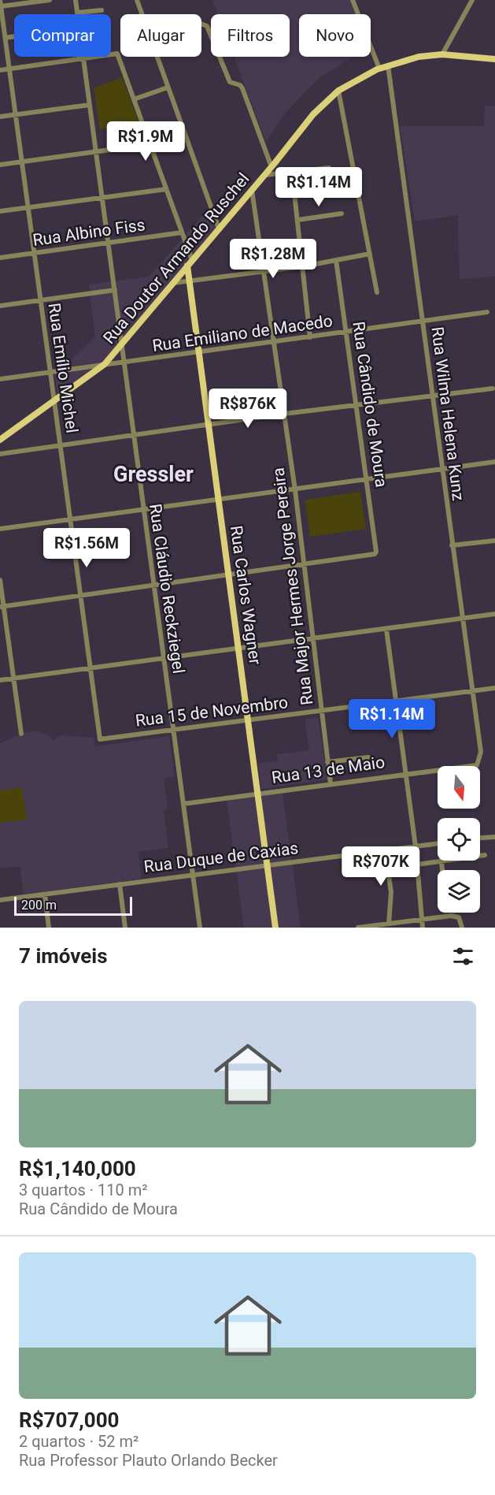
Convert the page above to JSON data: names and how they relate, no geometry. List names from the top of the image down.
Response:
{
  "streets": {
    "main road": ["Rua Doutor Armando Ruschel", "Rua Carlos Wagner"],
    "street": [
      "Rua Albino Fiss",
      "Rua Emiliano de Macedo",
      "Rua Emílio Michel",
      "Rua Cândido de Moura",
      "Rua Wilma Helena Kunz",
      "Rua Major Hermes Jorge Pereira",
      "Rua Cláudio Reckziegel",
      "Rua 15 de Novembro",
      "Rua 13 de Maio",
      "Rua Duque de Caxias"
    ]
  },
  "crossings": [
    ["Rua Albino Fiss", "Rua Emílio Michel"],
    ["Rua Albino Fiss", "Rua Cláudio Reckziegel"],
    ["Rua Doutor Armando Ruschel", "Rua Emiliano de Macedo"],
    ["Rua Doutor Armando Ruschel", "Rua Emílio Michel"],
    ["Rua Doutor Armando Ruschel", "Rua Wilma Helena Kunz"],
    ["Rua Doutor Armando Ruschel", "Rua Major Hermes Jorge Pereira"],
    ["Rua Doutor Armando Ruschel", "Rua Cláudio Reckziegel"],
    ["Rua Doutor Armando Ruschel", "Rua Carlos Wagner"],
    ["Rua Emiliano de Macedo", "Rua Emílio Michel"],
    ["Rua Emiliano de Macedo", "Rua Cândido de Moura"],
    ["Rua Emiliano de Macedo", "Rua Wilma Helena Kunz"],
    ["Rua Emiliano de Macedo", "Rua Major Hermes Jorge Pereira"],
    ["Rua Emiliano de Macedo", "Rua Cláudio Reckziegel"],
    ["Rua Emiliano de Macedo", "Rua Carlos Wagner"],
    ["Rua Emílio Michel", "Rua 15 de Novembro"],
    ["Rua Cândido de Moura", "Rua Major Hermes Jorge Pereira"],
    ["Rua Wilma Helena Kunz", "Rua 15 de Novembro"],
    ["Rua Wilma Helena Kunz", "Rua 13 de Maio"],
    ["Rua Major Hermes Jorge Pereira", "Rua 15 de Novembro"],
    ["Rua Major Hermes Jorge Pereira", "Rua 13 de Maio"],
    ["Rua Cláudio Reckziegel", "Rua 15 de Novembro"],
    ["Rua Cláudio Reckziegel", "Rua 13 de Maio"],
    ["Rua Cláudio Reckziegel", "Rua Duque de Caxias"],
    ["Rua Carlos Wagner", "Rua 15 de Novembro"],
    ["Rua Carlos Wagner", "Rua 13 de Maio"],
    ["Rua Carlos Wagner", "Rua Duque de Caxias"]
  ],
  "districts": ["Gressler"],
  "scale_bar": "200 m",
  "north": "bottom",
  "page": {
    "chip": [
      "Comprar",
      "Alugar",
      "Filtros",
      "Novo"
    ],
    "price": [
      "R$1.9M",
      "R$1.14M",
      "R$1.28M",
      "R$876K",
      "R$1.56M",
      "R$1.14M",
      "R$707K"
    ],
    "scale": "200 m",
    "heading": "7 imóveis",
    "list": [
      {
        "name": "R$1,140,000",
        "note": "3 quartos · 110 m² · Rua Cândido de Moura"
      },
      {
        "name": "R$707,000",
        "note": "2 quartos · 52 m² · Rua Professor Plauto Orlando Becker"
      }
    ]
  }
}
